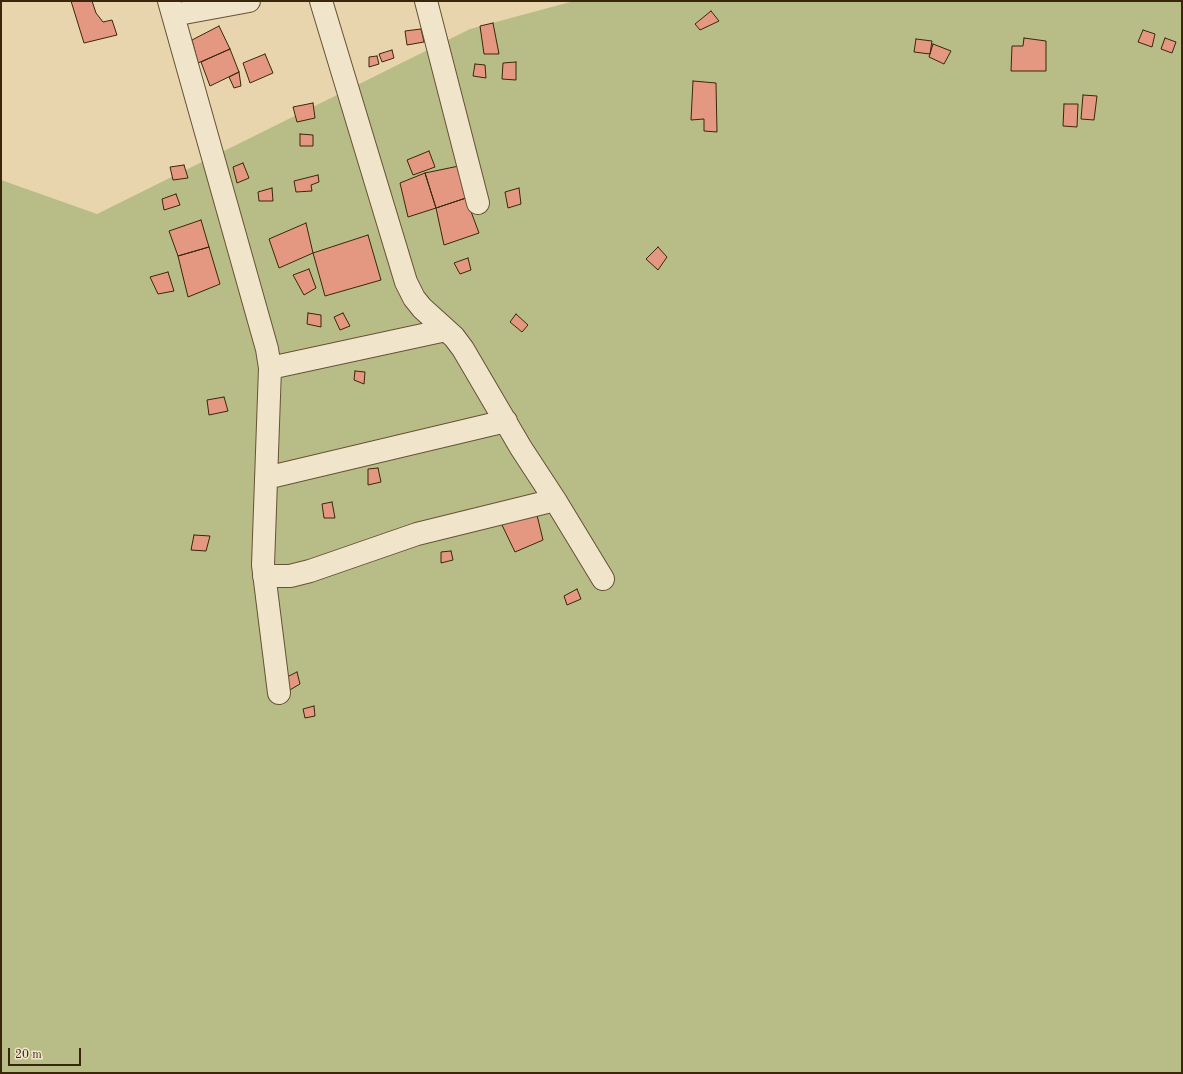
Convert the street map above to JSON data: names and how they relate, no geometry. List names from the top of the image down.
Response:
{
  "scale_bar": "20 m"
}
